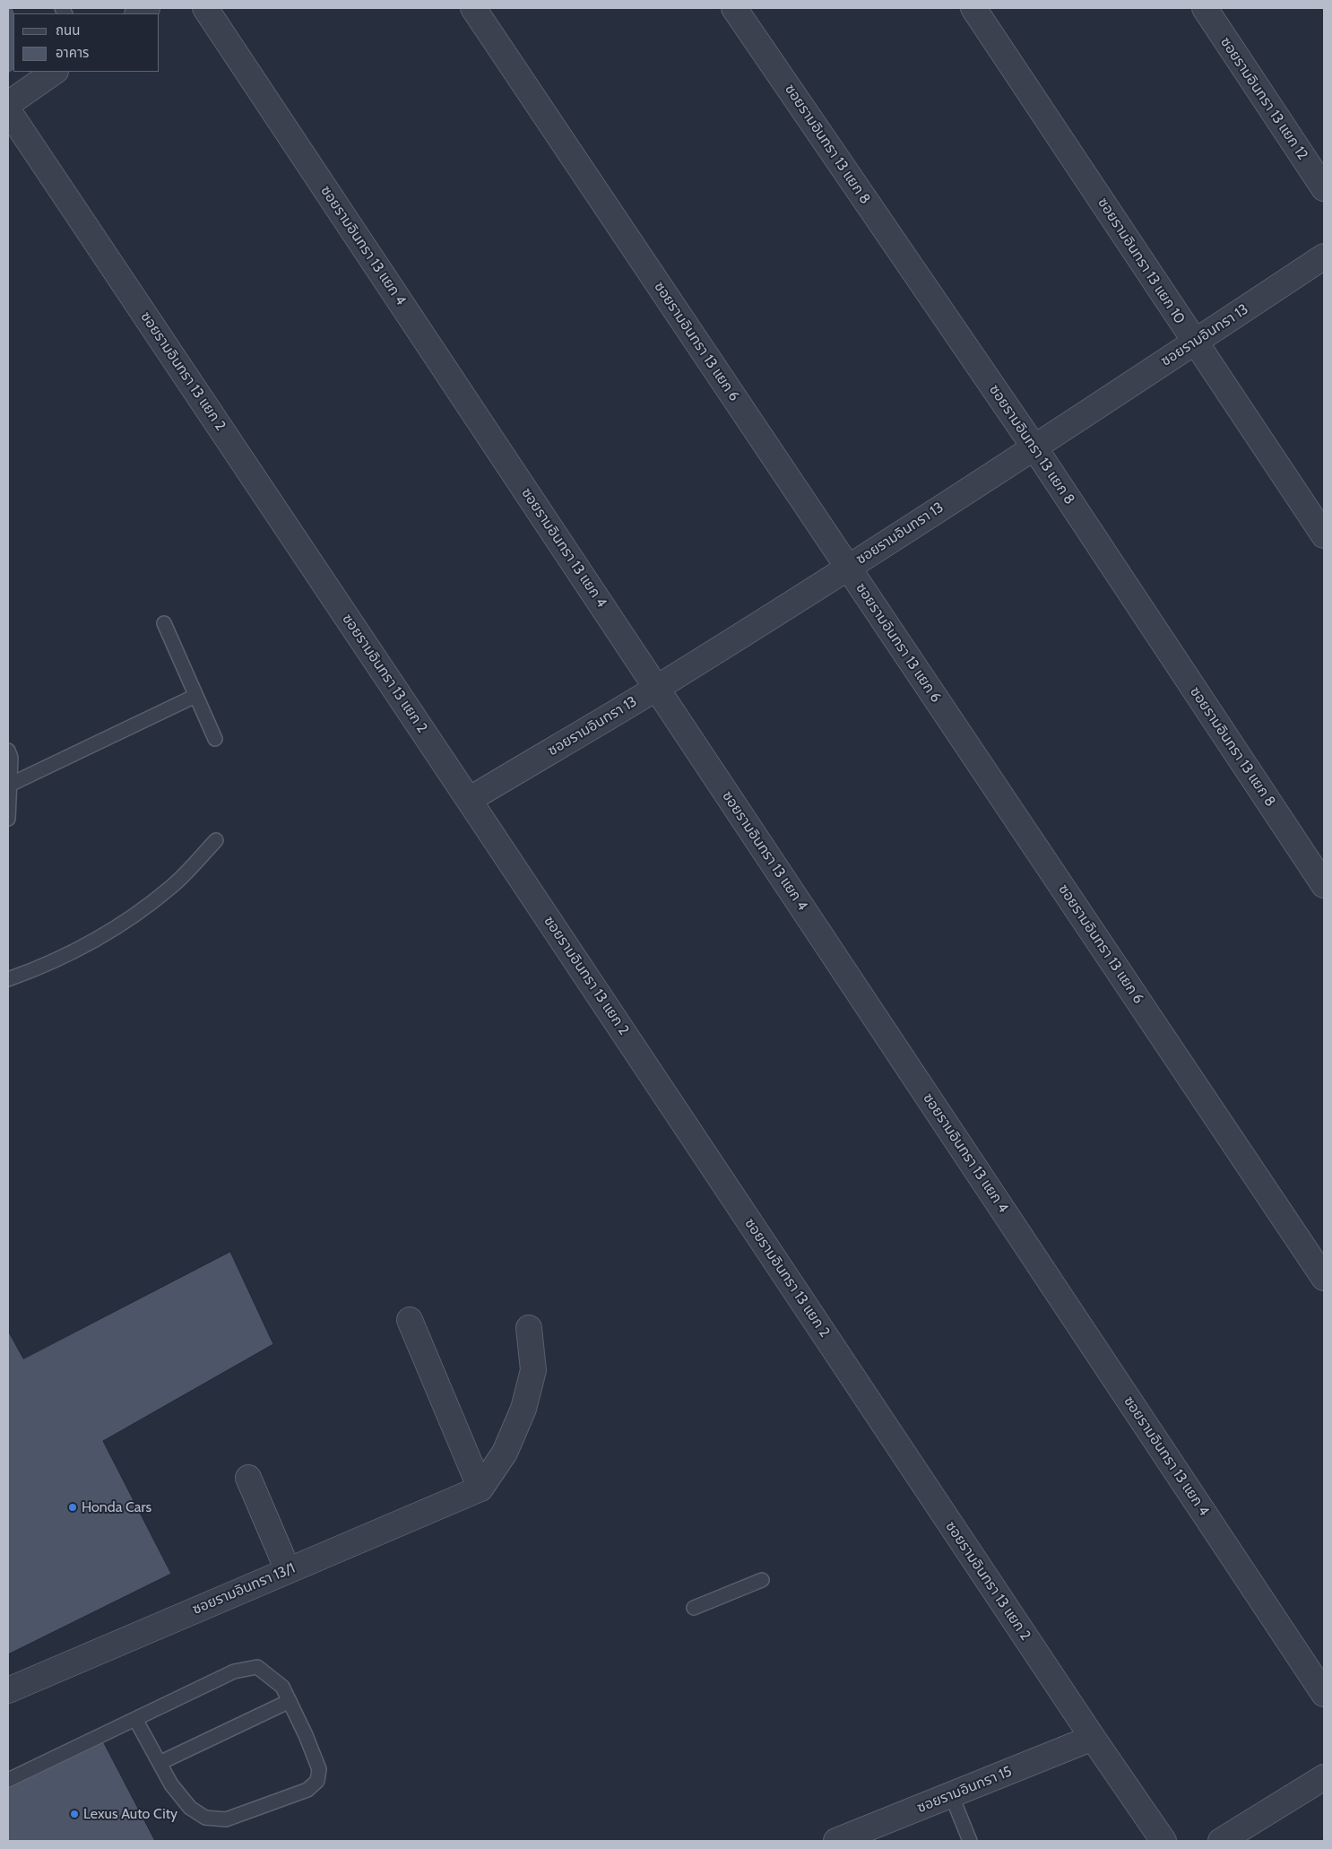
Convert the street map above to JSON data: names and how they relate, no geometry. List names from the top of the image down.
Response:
{
  "streets": {
    "street": [
      "ซอยรามอินทรา 13 แยก 12",
      "ซอยรามอินทรา 13 แยก 8",
      "ซอยรามอินทรา 13 แยก 4",
      "ซอยรามอินทรา 13 แยก 10",
      "ซอยรามอินทรา 13",
      "ซอยรามอินทรา 13 แยก 6",
      "ซอยรามอินทรา 13 แยก 2",
      "ซอยรามอินทรา 13/1",
      "ซอยรามอินทรา 15"
    ]
  },
  "crossings": [
    ["ซอยรามอินทรา 13 แยก 8", "ซอยรามอินทรา 13"],
    ["ซอยรามอินทรา 13 แยก 4", "ซอยรามอินทรา 13"],
    ["ซอยรามอินทรา 13 แยก 10", "ซอยรามอินทรา 13"],
    ["ซอยรามอินทรา 13", "ซอยรามอินทรา 13 แยก 6"],
    ["ซอยรามอินทรา 13", "ซอยรามอินทรา 13 แยก 2"],
    ["ซอยรามอินทรา 13 แยก 2", "ซอยรามอินทรา 15"]
  ],
  "places": ["Honda Cars", "Lexus Auto City"],
  "legend": ["ถนน", "อาคาร"]
}
